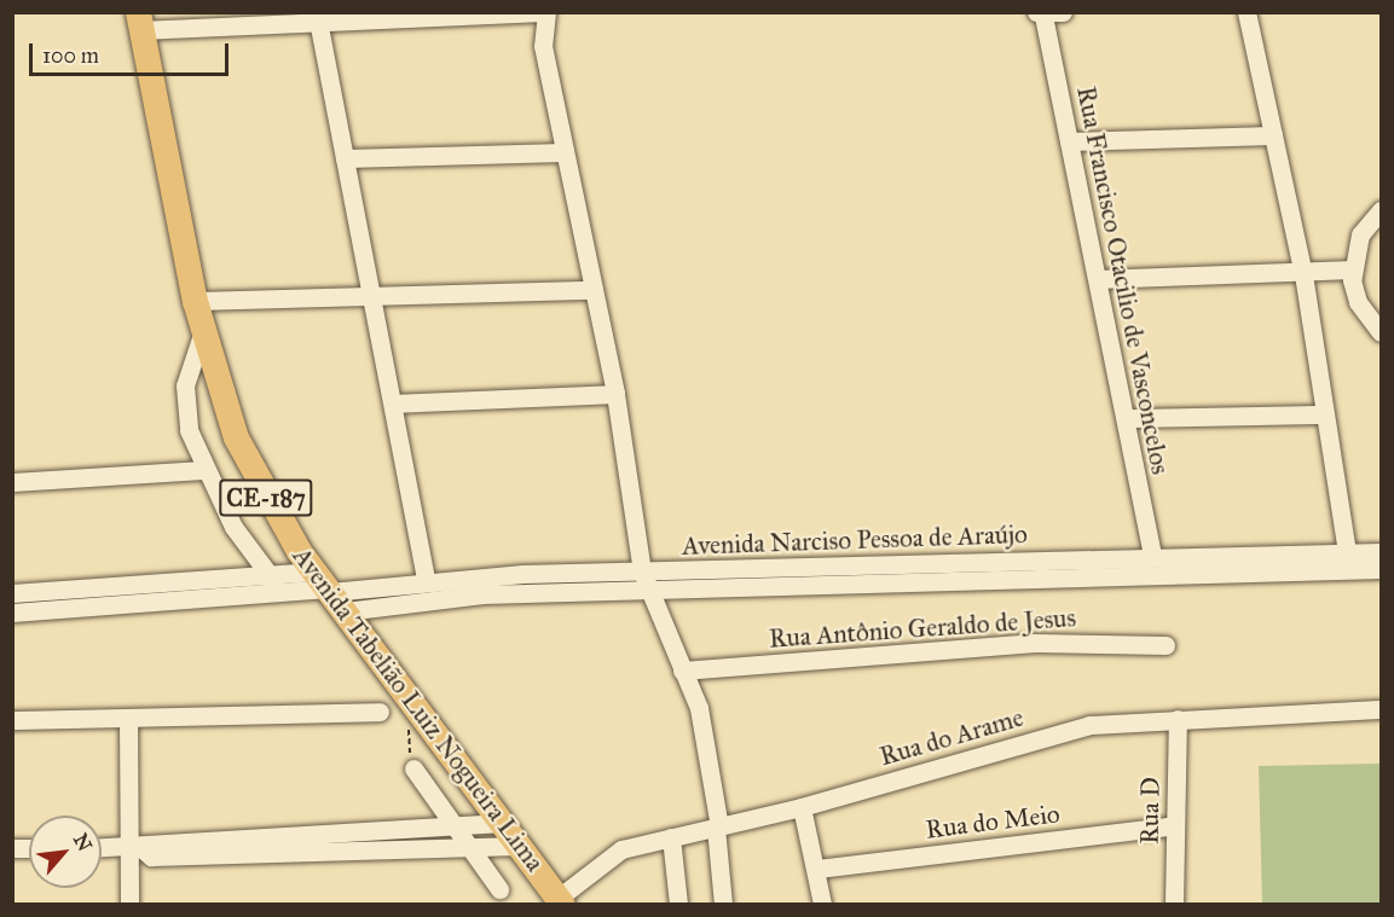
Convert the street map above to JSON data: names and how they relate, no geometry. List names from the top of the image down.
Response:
{
  "streets": {
    "highway": ["CE-187", "Avenida Tabelião Luiz Nogueira Lima"],
    "street": [
      "Rua Francisco Otacilio de Vasconcelos",
      "Avenida Narciso Pessoa de Araújo",
      "Rua Antônio Geraldo de Jesus",
      "Rua do Arame",
      "Rua D",
      "Rua do Meio"
    ]
  },
  "crossings": [
    ["Rua Francisco Otacilio de Vasconcelos", "Avenida Narciso Pessoa de Araújo"],
    ["Avenida Narciso Pessoa de Araújo", "Avenida Tabelião Luiz Nogueira Lima"],
    ["Avenida Tabelião Luiz Nogueira Lima", "Rua do Arame"],
    ["Rua do Arame", "Rua D"],
    ["Rua D", "Rua do Meio"]
  ],
  "scale_bar": "100 m",
  "north": "top right"
}
